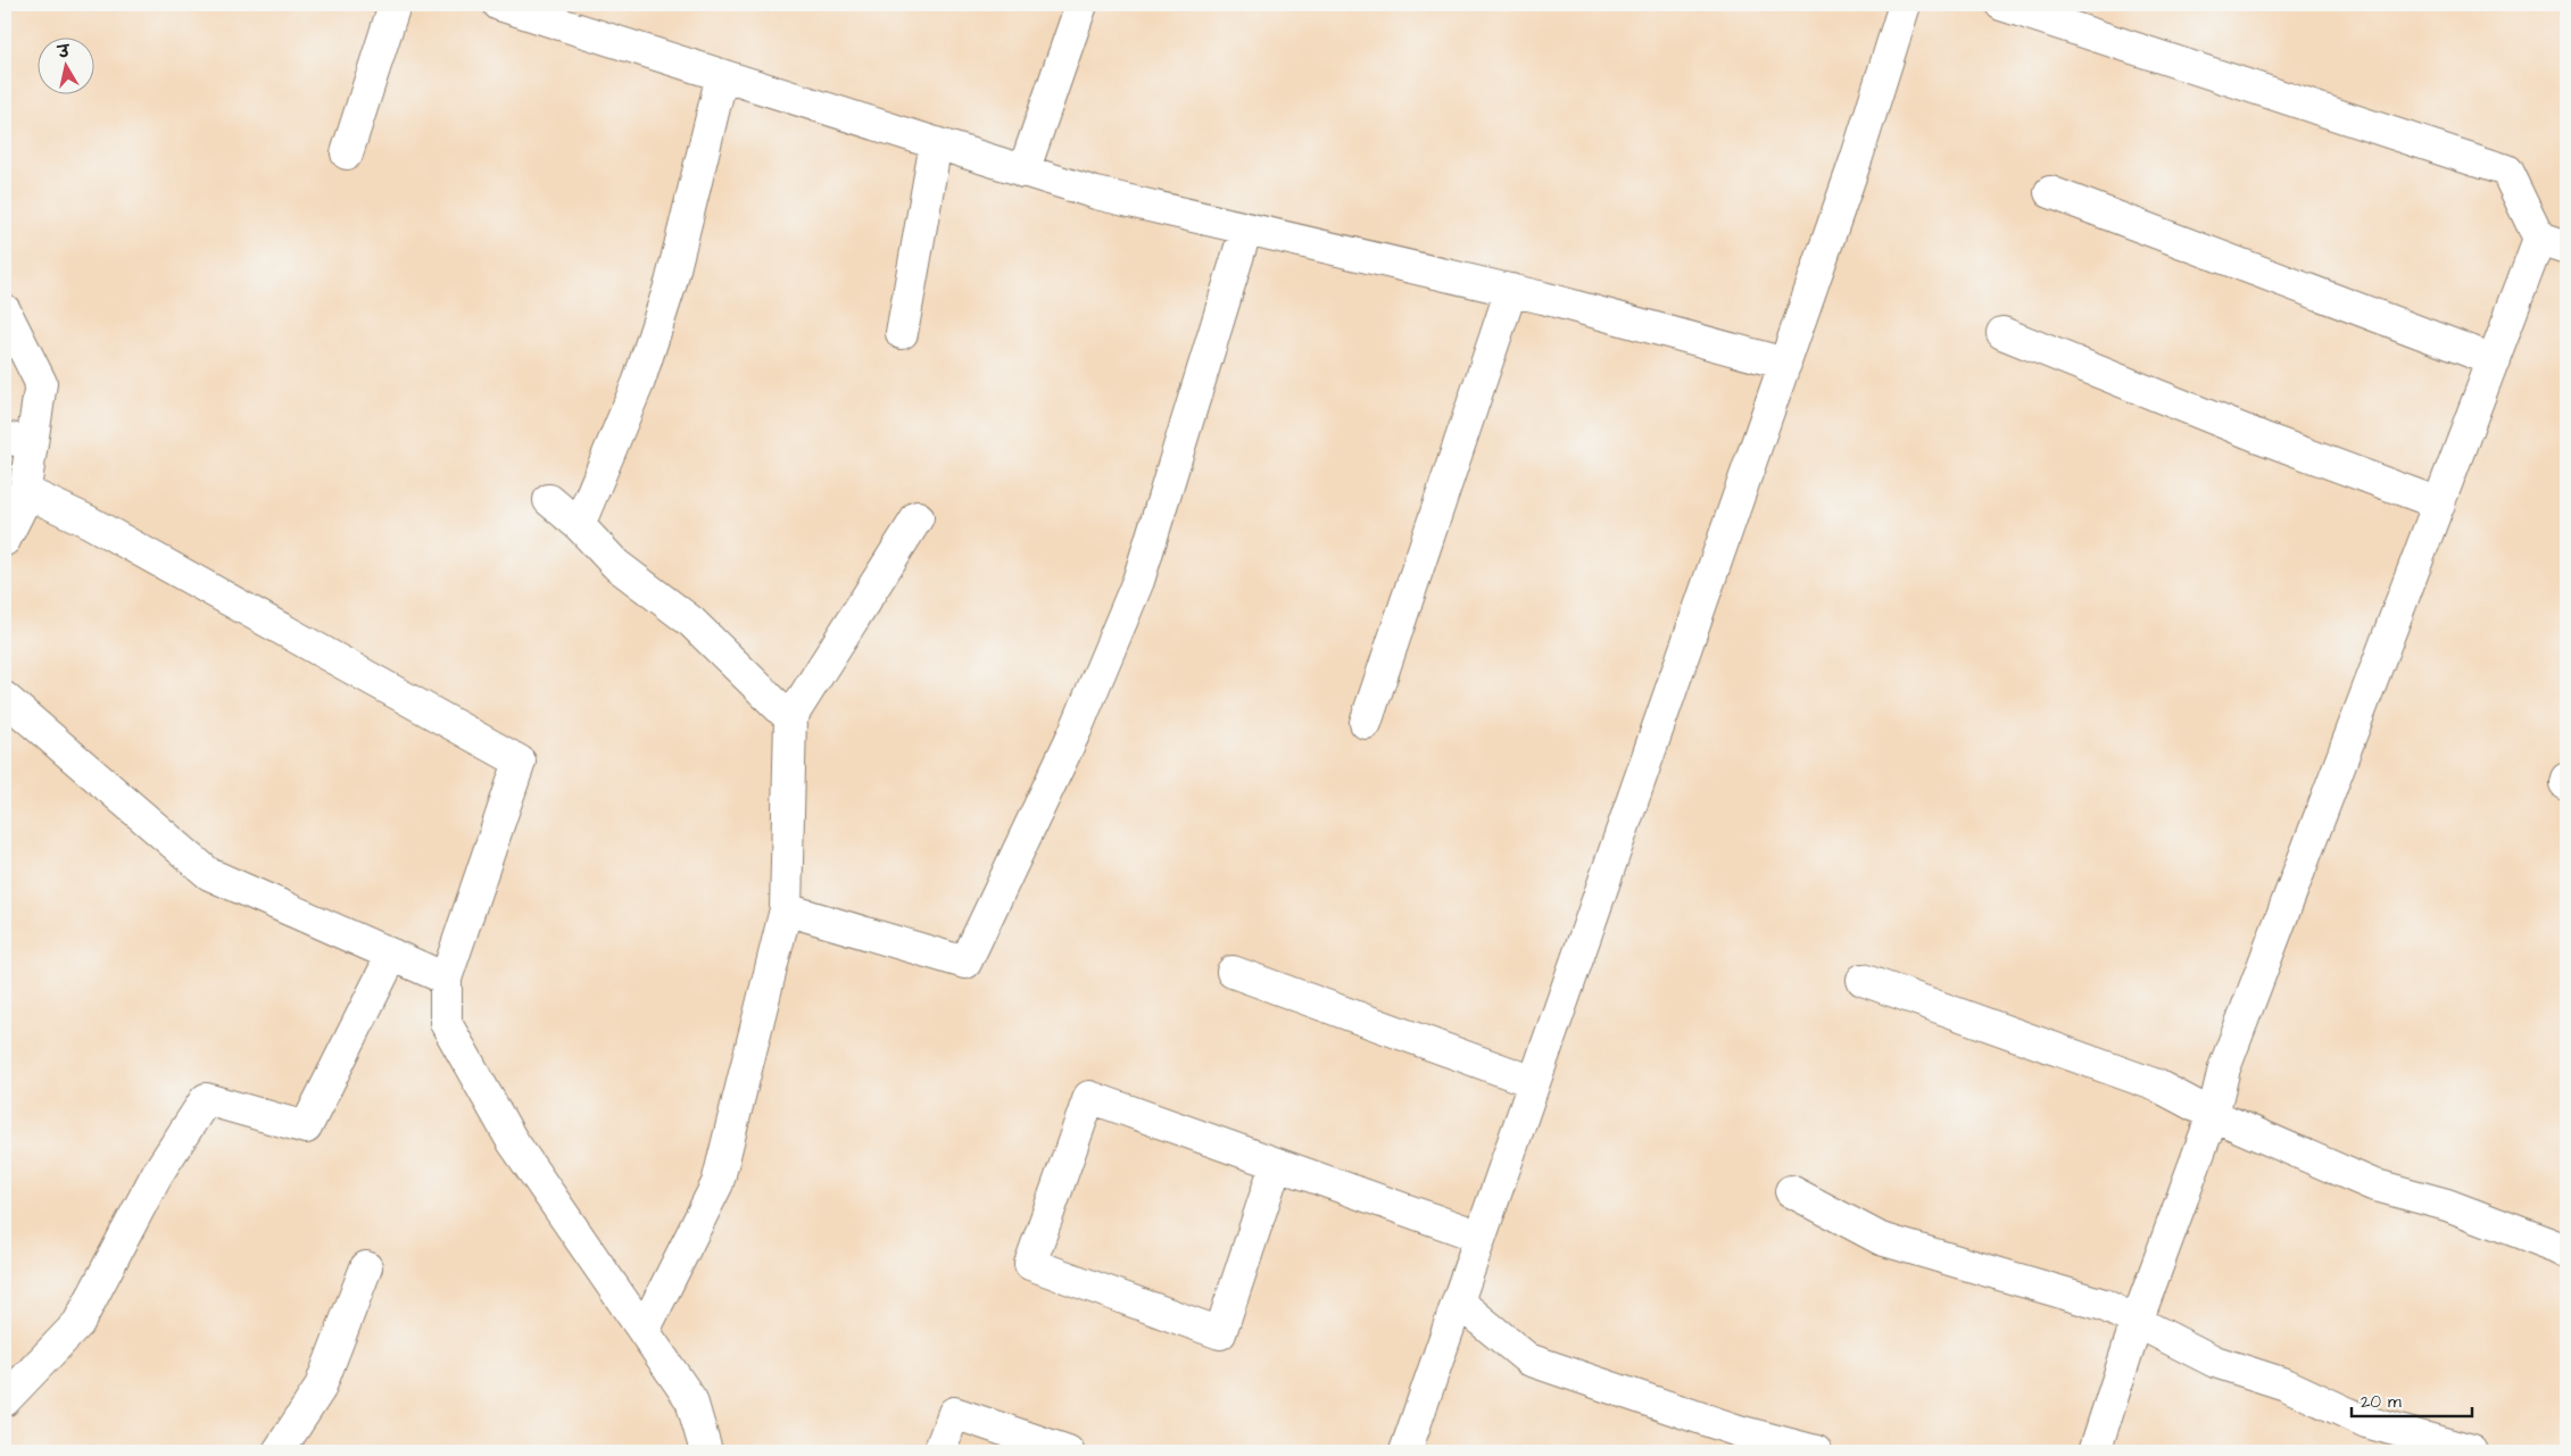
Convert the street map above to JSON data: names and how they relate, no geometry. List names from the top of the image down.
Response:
{
  "scale_bar": "20 m",
  "north": "top"
}
